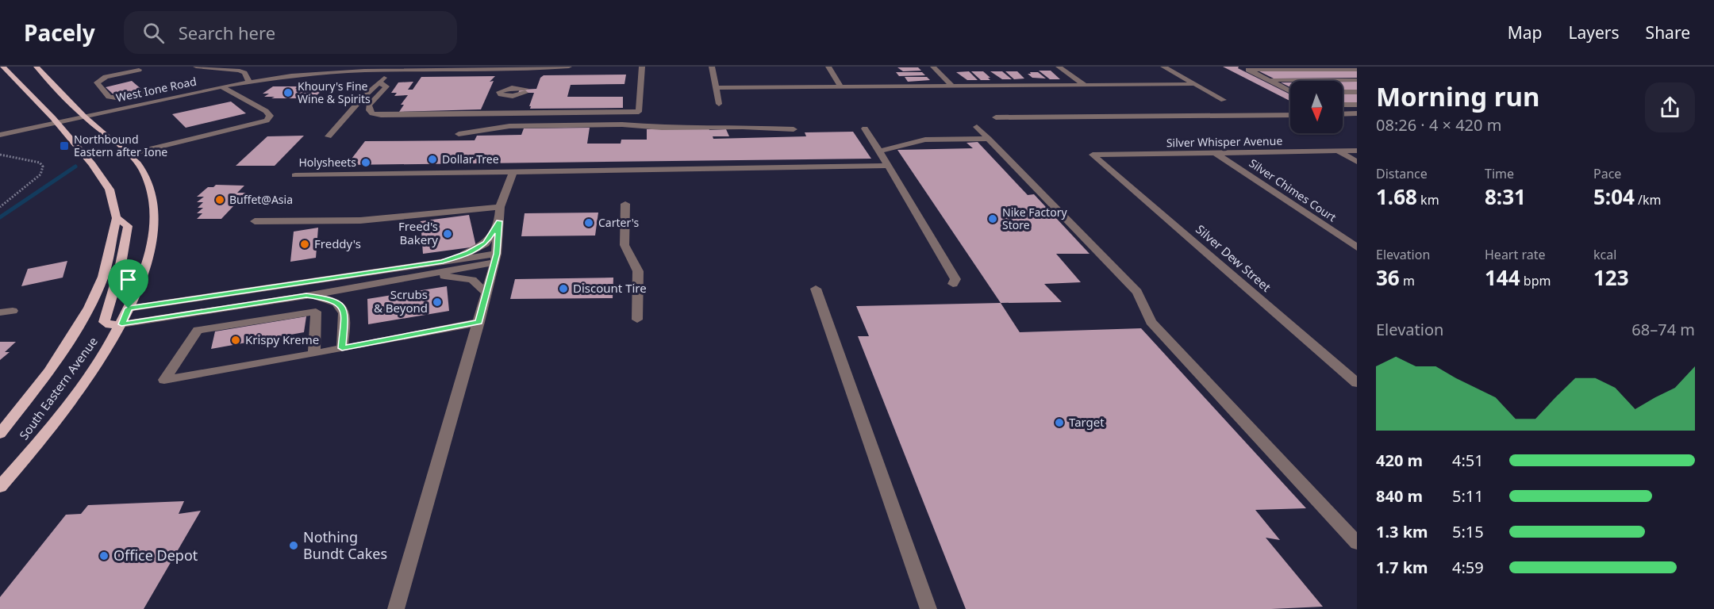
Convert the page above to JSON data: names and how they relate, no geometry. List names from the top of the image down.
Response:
{
  "streets": {
    "main road": ["South Eastern Avenue"],
    "street": [
      "West Ione Road",
      "Silver Whisper Avenue",
      "Silver Chimes Court",
      "Silver Dew Street"
    ]
  },
  "crossings": [
    ["West Ione Road", "South Eastern Avenue"],
    ["Silver Whisper Avenue", "Silver Chimes Court"],
    ["Silver Whisper Avenue", "Silver Dew Street"]
  ],
  "places": {
    "other": [
      "Khoury's Fine Wine & Spirits",
      "Dollar Tree",
      "Holysheets",
      "Buffet@Asia",
      "Nike Factory Store",
      "Carter's",
      "Freed's Bakery",
      "Freddy's",
      "Discount Tire",
      "Scrubs & Beyond",
      "Krispy Kreme",
      "Target",
      "Nothing Bundt Cakes",
      "Office Depot"
    ],
    "transit": ["Northbound Eastern after Ione"]
  },
  "north": "bottom",
  "page": {
    "header": "Pacely",
    "search": "Search here",
    "nav": ["Map", "Layers", "Share"],
    "heading": ["Morning run", "08:26 · 4 × 420 m"],
    "stats": [
      ["Distance", "1.68 km"],
      ["Time", "8:31"],
      ["Pace", "5:04 /km"],
      ["Elevation", "36 m"],
      ["Heart rate", "144 bpm"],
      ["kcal", "123"]
    ],
    "chart": ["Elevation", "68–74 m"],
    "list": [
      {
        "name": "420 m",
        "note": "4:51"
      },
      {
        "name": "840 m",
        "note": "5:11"
      },
      {
        "name": "1.3 km",
        "note": "5:15"
      },
      {
        "name": "1.7 km",
        "note": "4:59"
      }
    ]
  }
}
